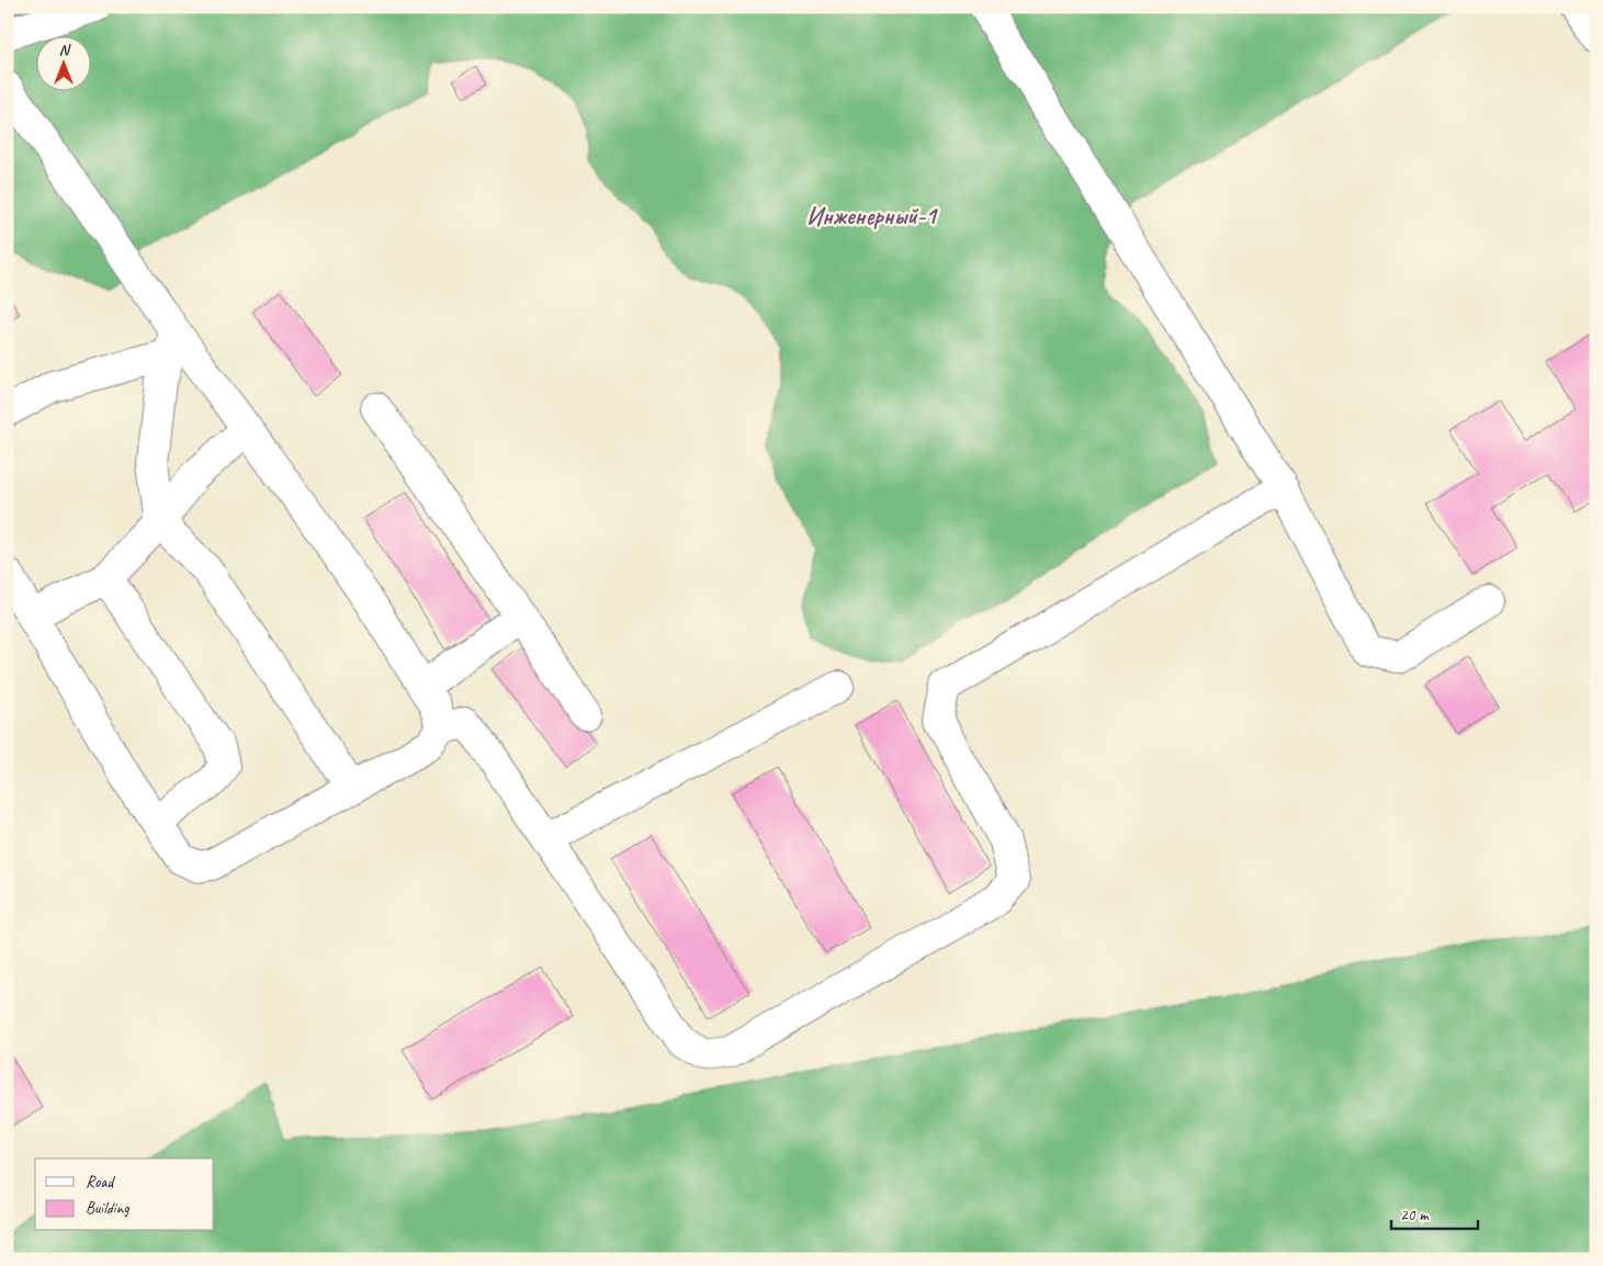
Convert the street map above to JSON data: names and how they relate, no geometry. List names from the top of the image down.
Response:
{
  "districts": ["Инженерный-1"],
  "legend": ["Road", "Building"],
  "scale_bar": "20 m",
  "north": "top"
}
